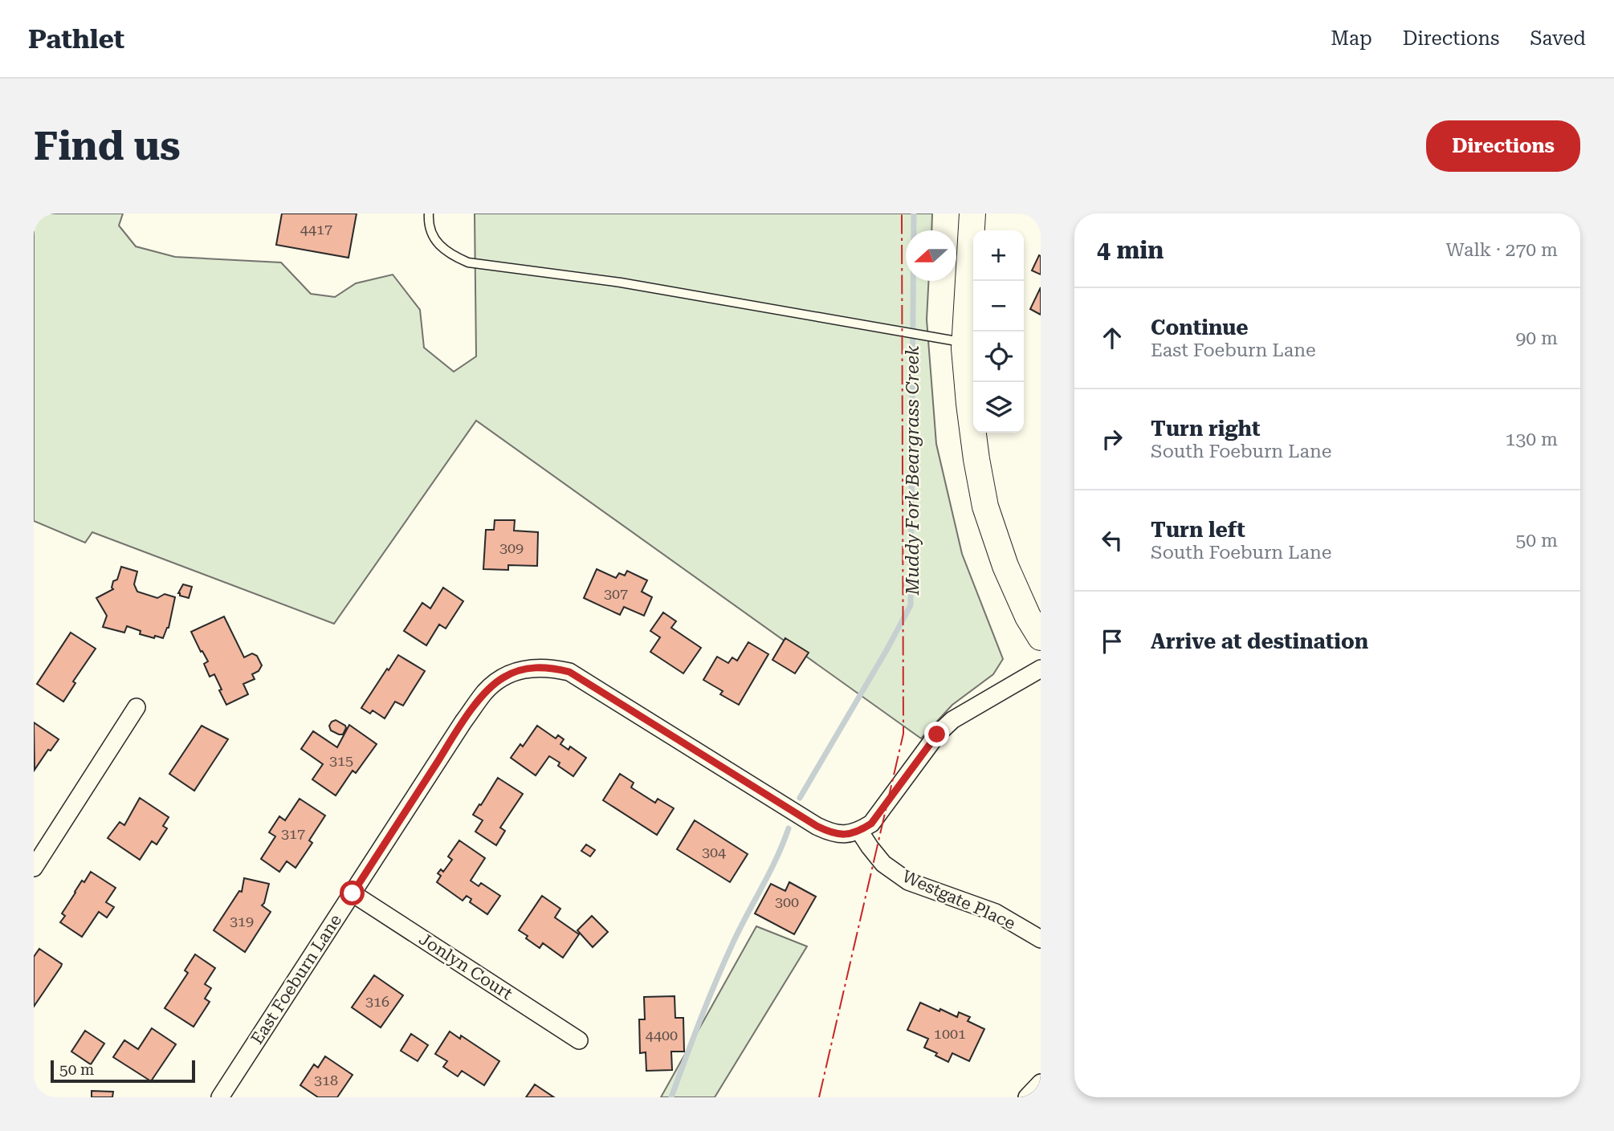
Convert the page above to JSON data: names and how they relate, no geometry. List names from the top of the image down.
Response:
{
  "streets": {
    "street": ["Westgate Place", "Jonlyn Court", "East Foeburn Lane"]
  },
  "crossings": [
    ["Westgate Place", "East Foeburn Lane"],
    ["Jonlyn Court", "East Foeburn Lane"]
  ],
  "water": ["Muddy Fork Beargrass Creek"],
  "house_numbers": [
    "4417",
    "309",
    "307",
    "315",
    "317",
    "304",
    "300",
    "319",
    "316",
    "1001",
    "4400",
    "318"
  ],
  "scale_bar": "50 m",
  "north": "left",
  "page": {
    "header": "Pathlet",
    "nav": ["Map", "Directions", "Saved"],
    "buttons": "Directions",
    "title": "Find us",
    "heading": ["4 min", "Walk · 270 m"],
    "map_buttons": ["+", "−"],
    "list": [
      ["Continue", "East Foeburn Lane", "90 m"],
      ["Turn right", "South Foeburn Lane", "130 m"],
      ["Turn left", "South Foeburn Lane", "50 m"],
      "Arrive at destination"
    ],
    "scale": "50 m"
  }
}
